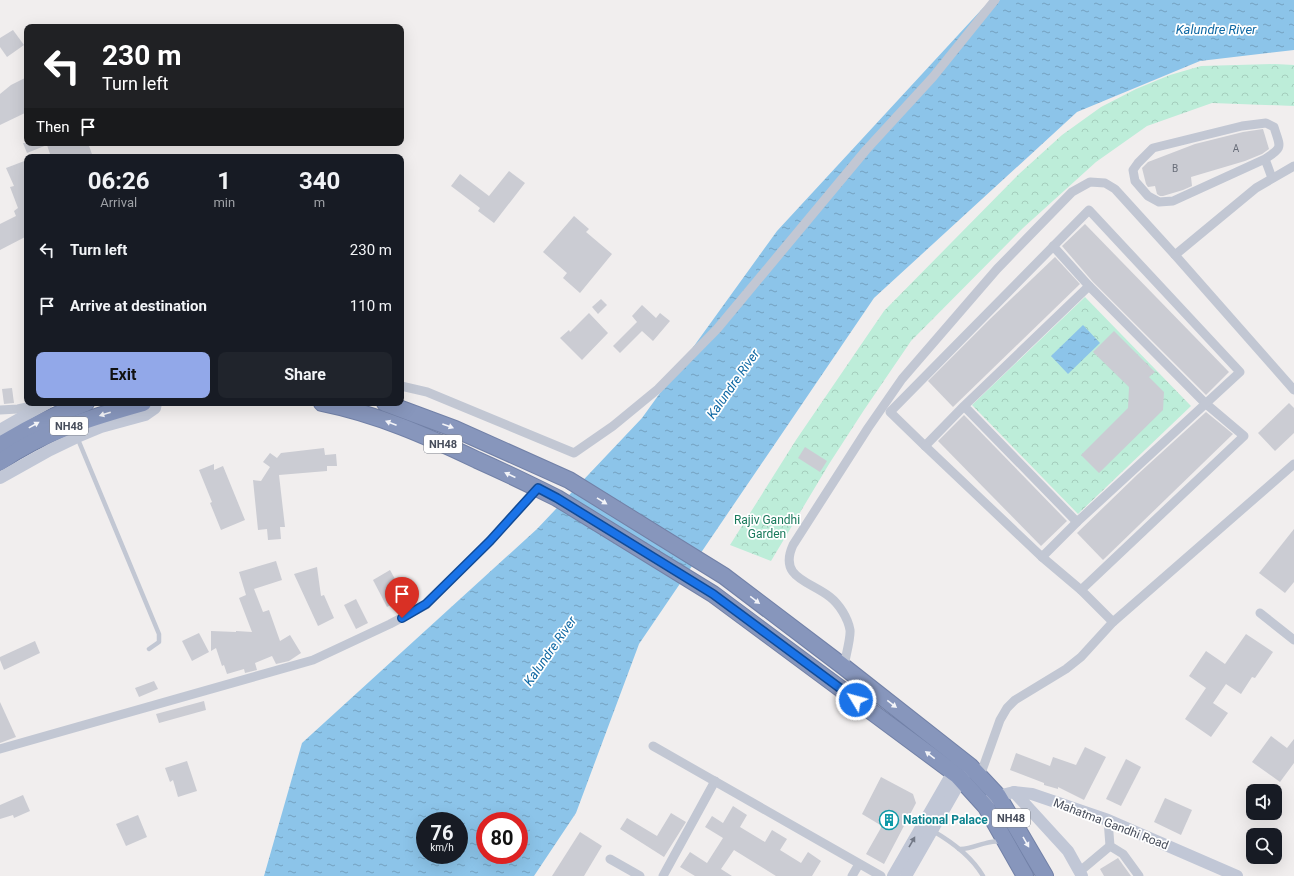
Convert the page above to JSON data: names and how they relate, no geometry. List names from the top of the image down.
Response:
{
  "streets": {
    "highway": ["NH48"],
    "street": ["Mahatma Gandhi Road"]
  },
  "crossings": [
    ["NH48", "Mahatma Gandhi Road"]
  ],
  "water": ["Kalundre River"],
  "parks": ["Rajiv Gandhi Garden"],
  "places": {
    "building": ["National Palace"]
  },
  "house_numbers": ["A", "B"],
  "page": {
    "turn": ["230 m", "Turn left"],
    "then": "Then",
    "eta": [
      "06:26",
      "Arrival",
      "1",
      "min",
      "340",
      "m"
    ],
    "list": [
      {
        "name": "Turn left",
        "value": "230 m"
      },
      {
        "name": "Arrive at destination",
        "value": "110 m"
      }
    ],
    "buttons": ["Exit", "Share"],
    "speed": "76 km/h",
    "limit": "80"
  }
}
